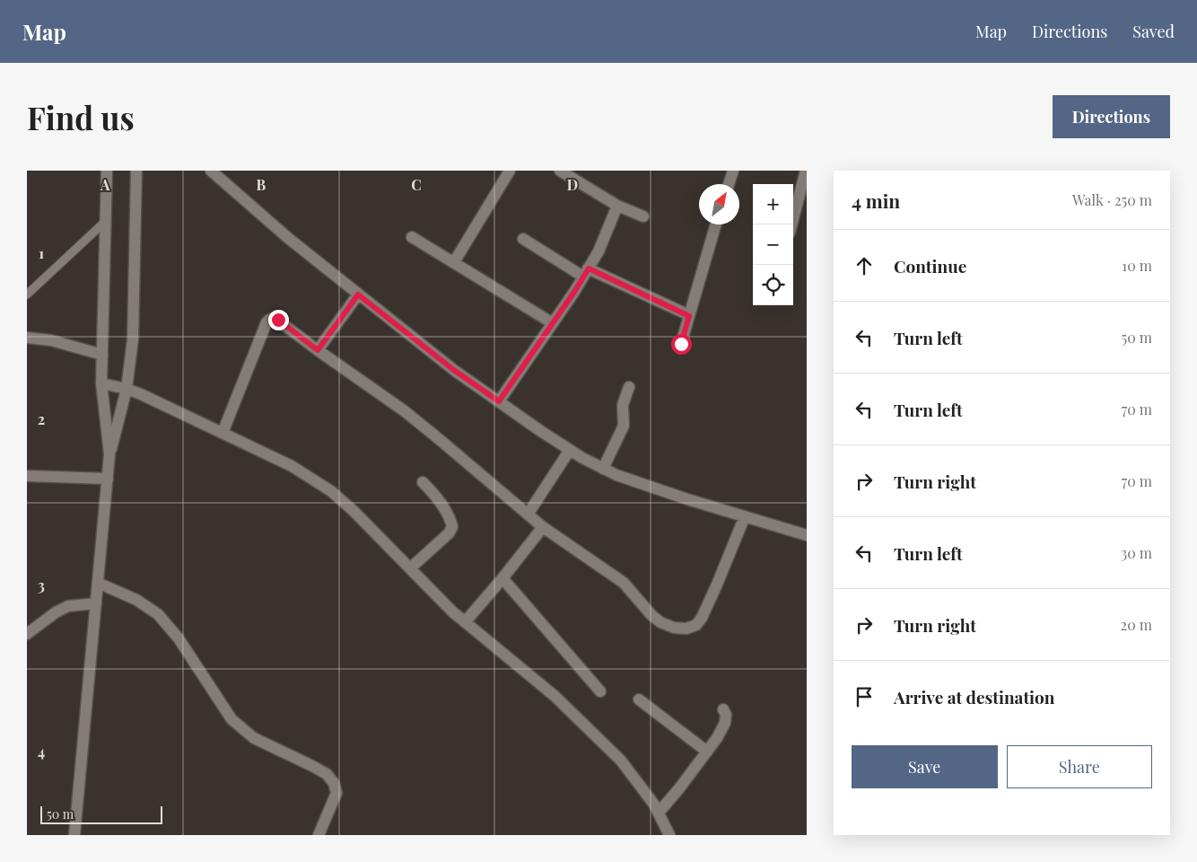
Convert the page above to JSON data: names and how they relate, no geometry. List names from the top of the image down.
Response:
{
  "scale_bar": "50 m",
  "north": "top right",
  "page": {
    "header": "Map",
    "nav": ["Map", "Directions", "Saved"],
    "buttons": [
      "Directions",
      ["Save", "Share"]
    ],
    "title": "Find us",
    "heading": ["4 min", "Walk · 250 m"],
    "map_buttons": ["+", "−"],
    "list": [
      ["Continue", "10 m"],
      ["Turn left", "50 m"],
      ["Turn left", "70 m"],
      ["Turn right", "70 m"],
      ["Turn left", "30 m"],
      ["Turn right", "20 m"],
      "Arrive at destination"
    ],
    "scale": "50 m"
  },
  "grid": {
    "columns": [
      "A",
      "B",
      "C",
      "D"
    ],
    "rows": [
      "1",
      "2",
      "3",
      "4"
    ]
  }
}
